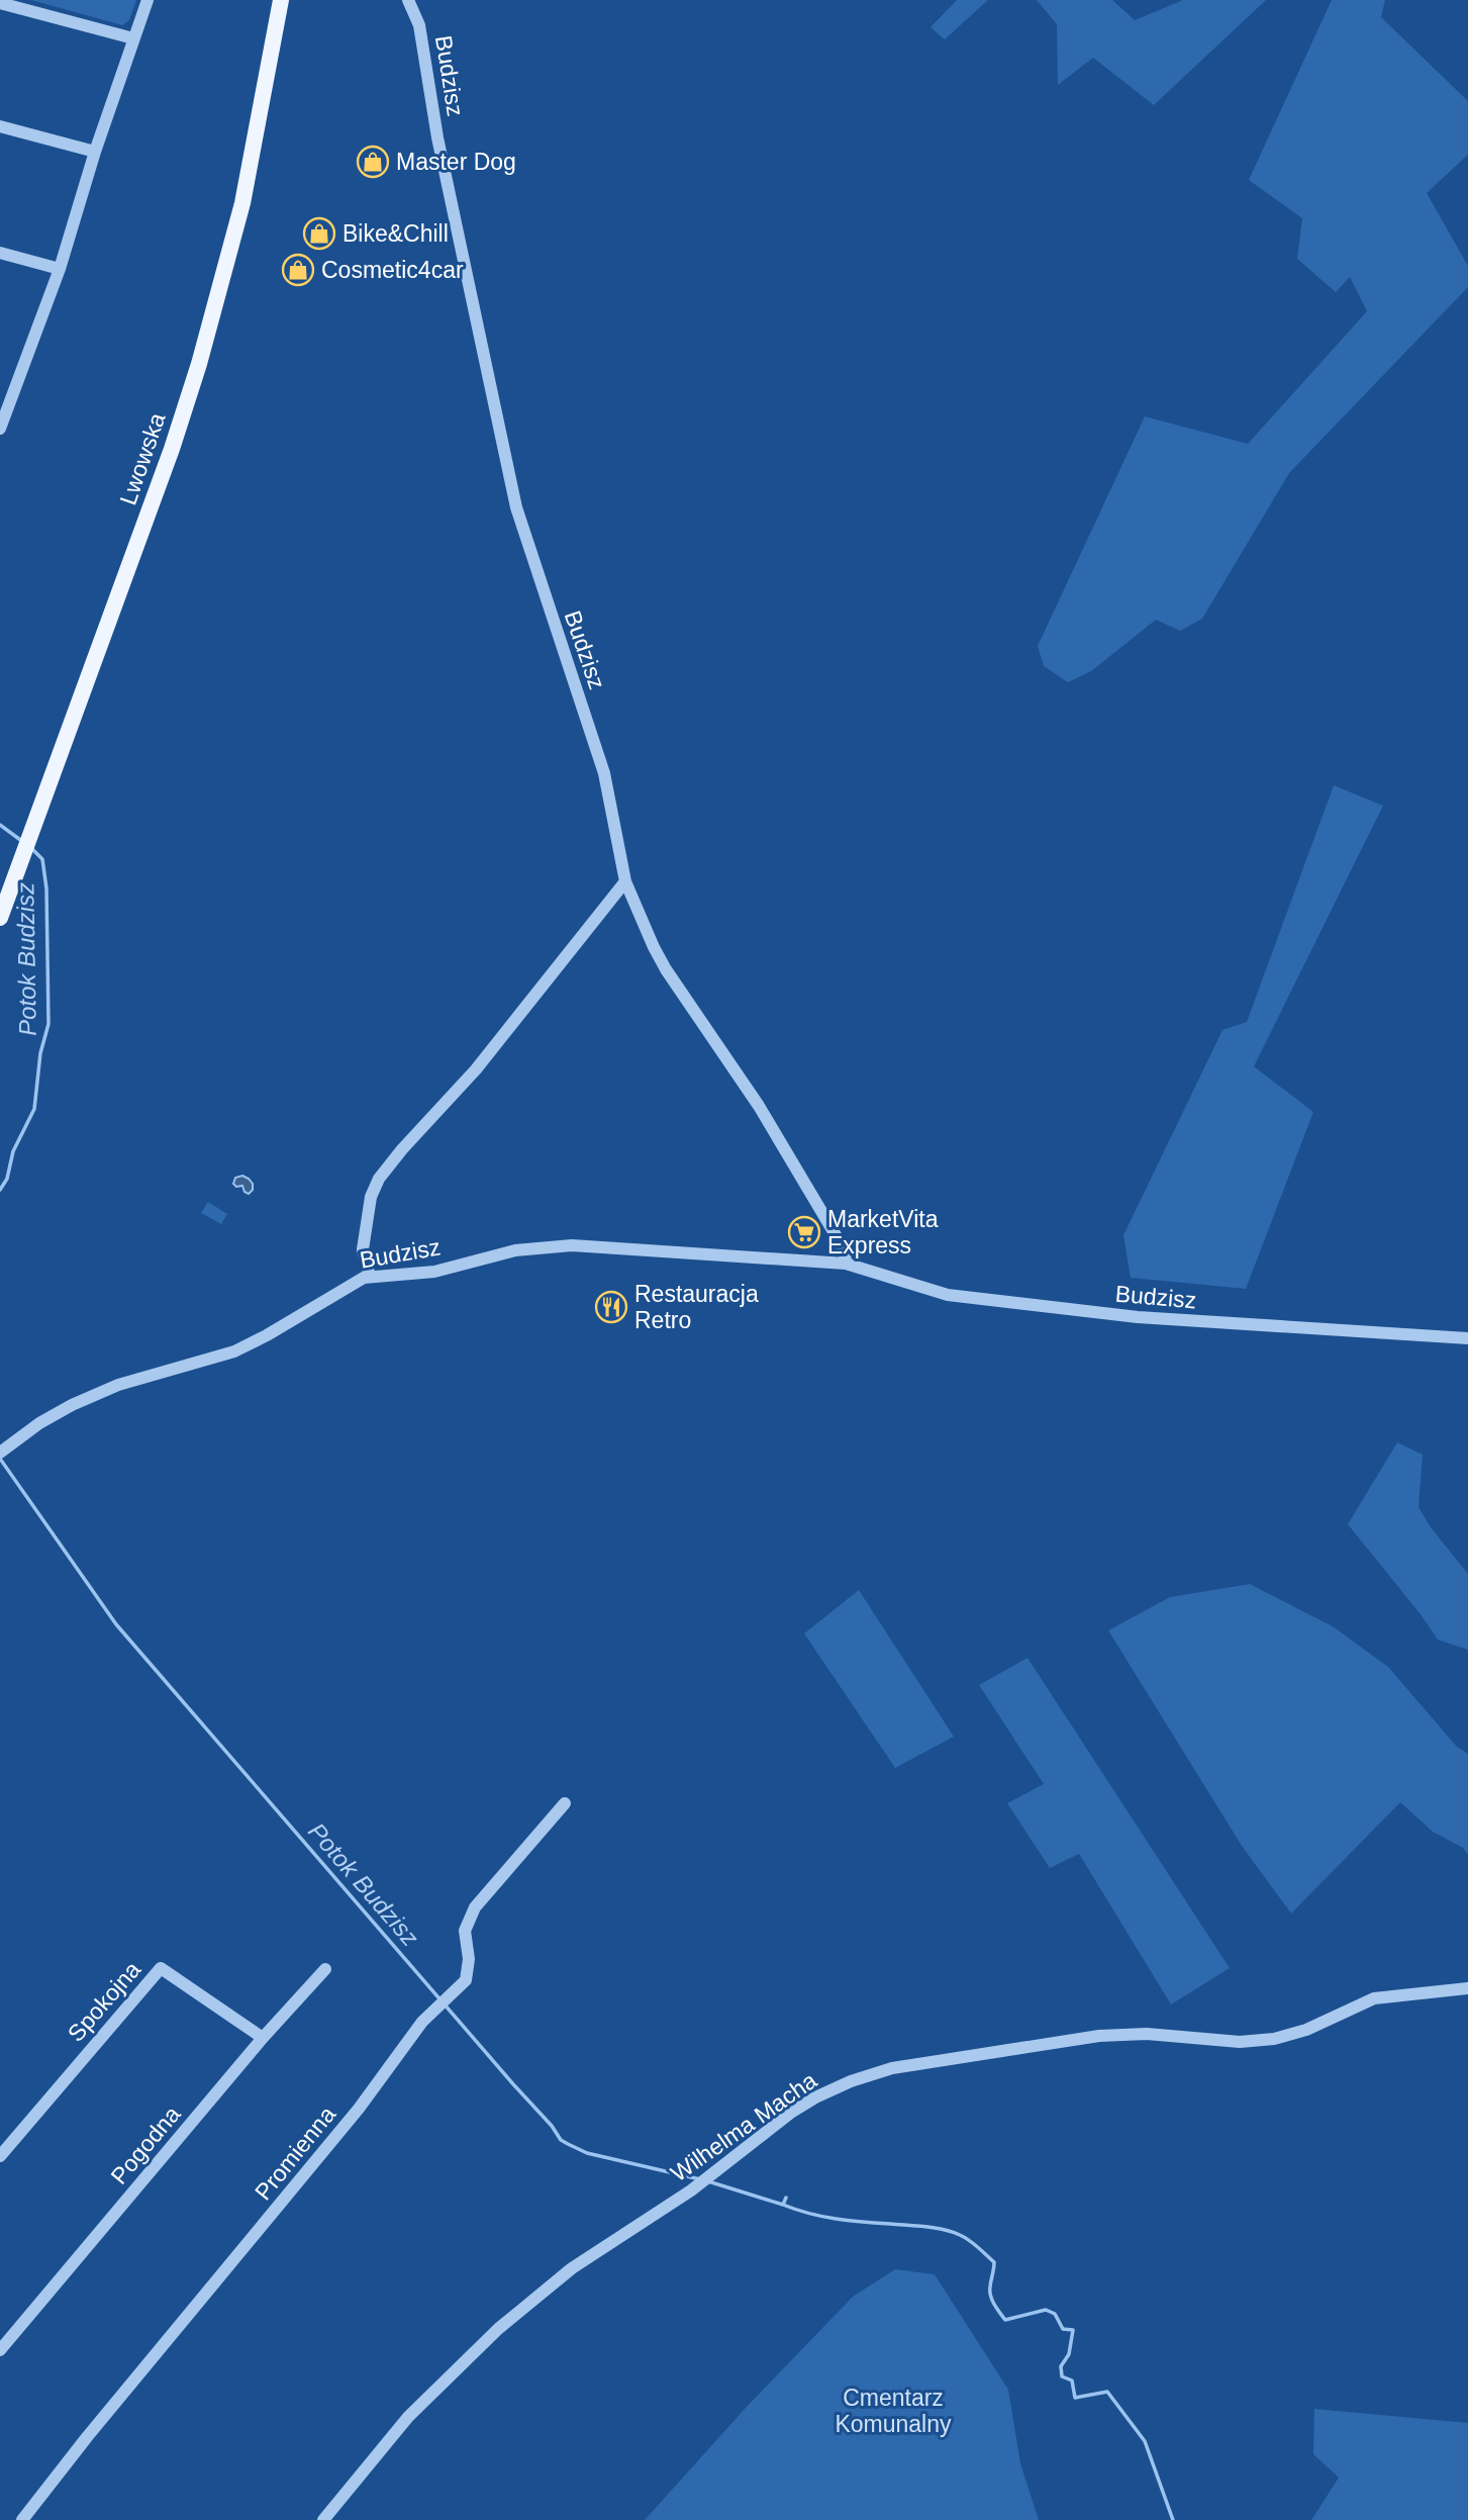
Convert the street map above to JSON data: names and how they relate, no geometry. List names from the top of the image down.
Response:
{
  "streets": {
    "main road": ["Lwowska"],
    "street": [
      "Budzisz",
      "Spokojna",
      "Wilhelma Macha",
      "Pogodna",
      "Promienna"
    ]
  },
  "crossings": [
    ["Spokojna", "Pogodna"]
  ],
  "water": ["Potok Budzisz"],
  "parks": ["Cmentarz Komunalny"],
  "places": {
    "shop": ["Master Dog", "Bike&Chill", "Cosmetic4car"],
    "supermarket": ["MarketVita Express"],
    "restaurant": ["Restauracja Retro"]
  }
}
